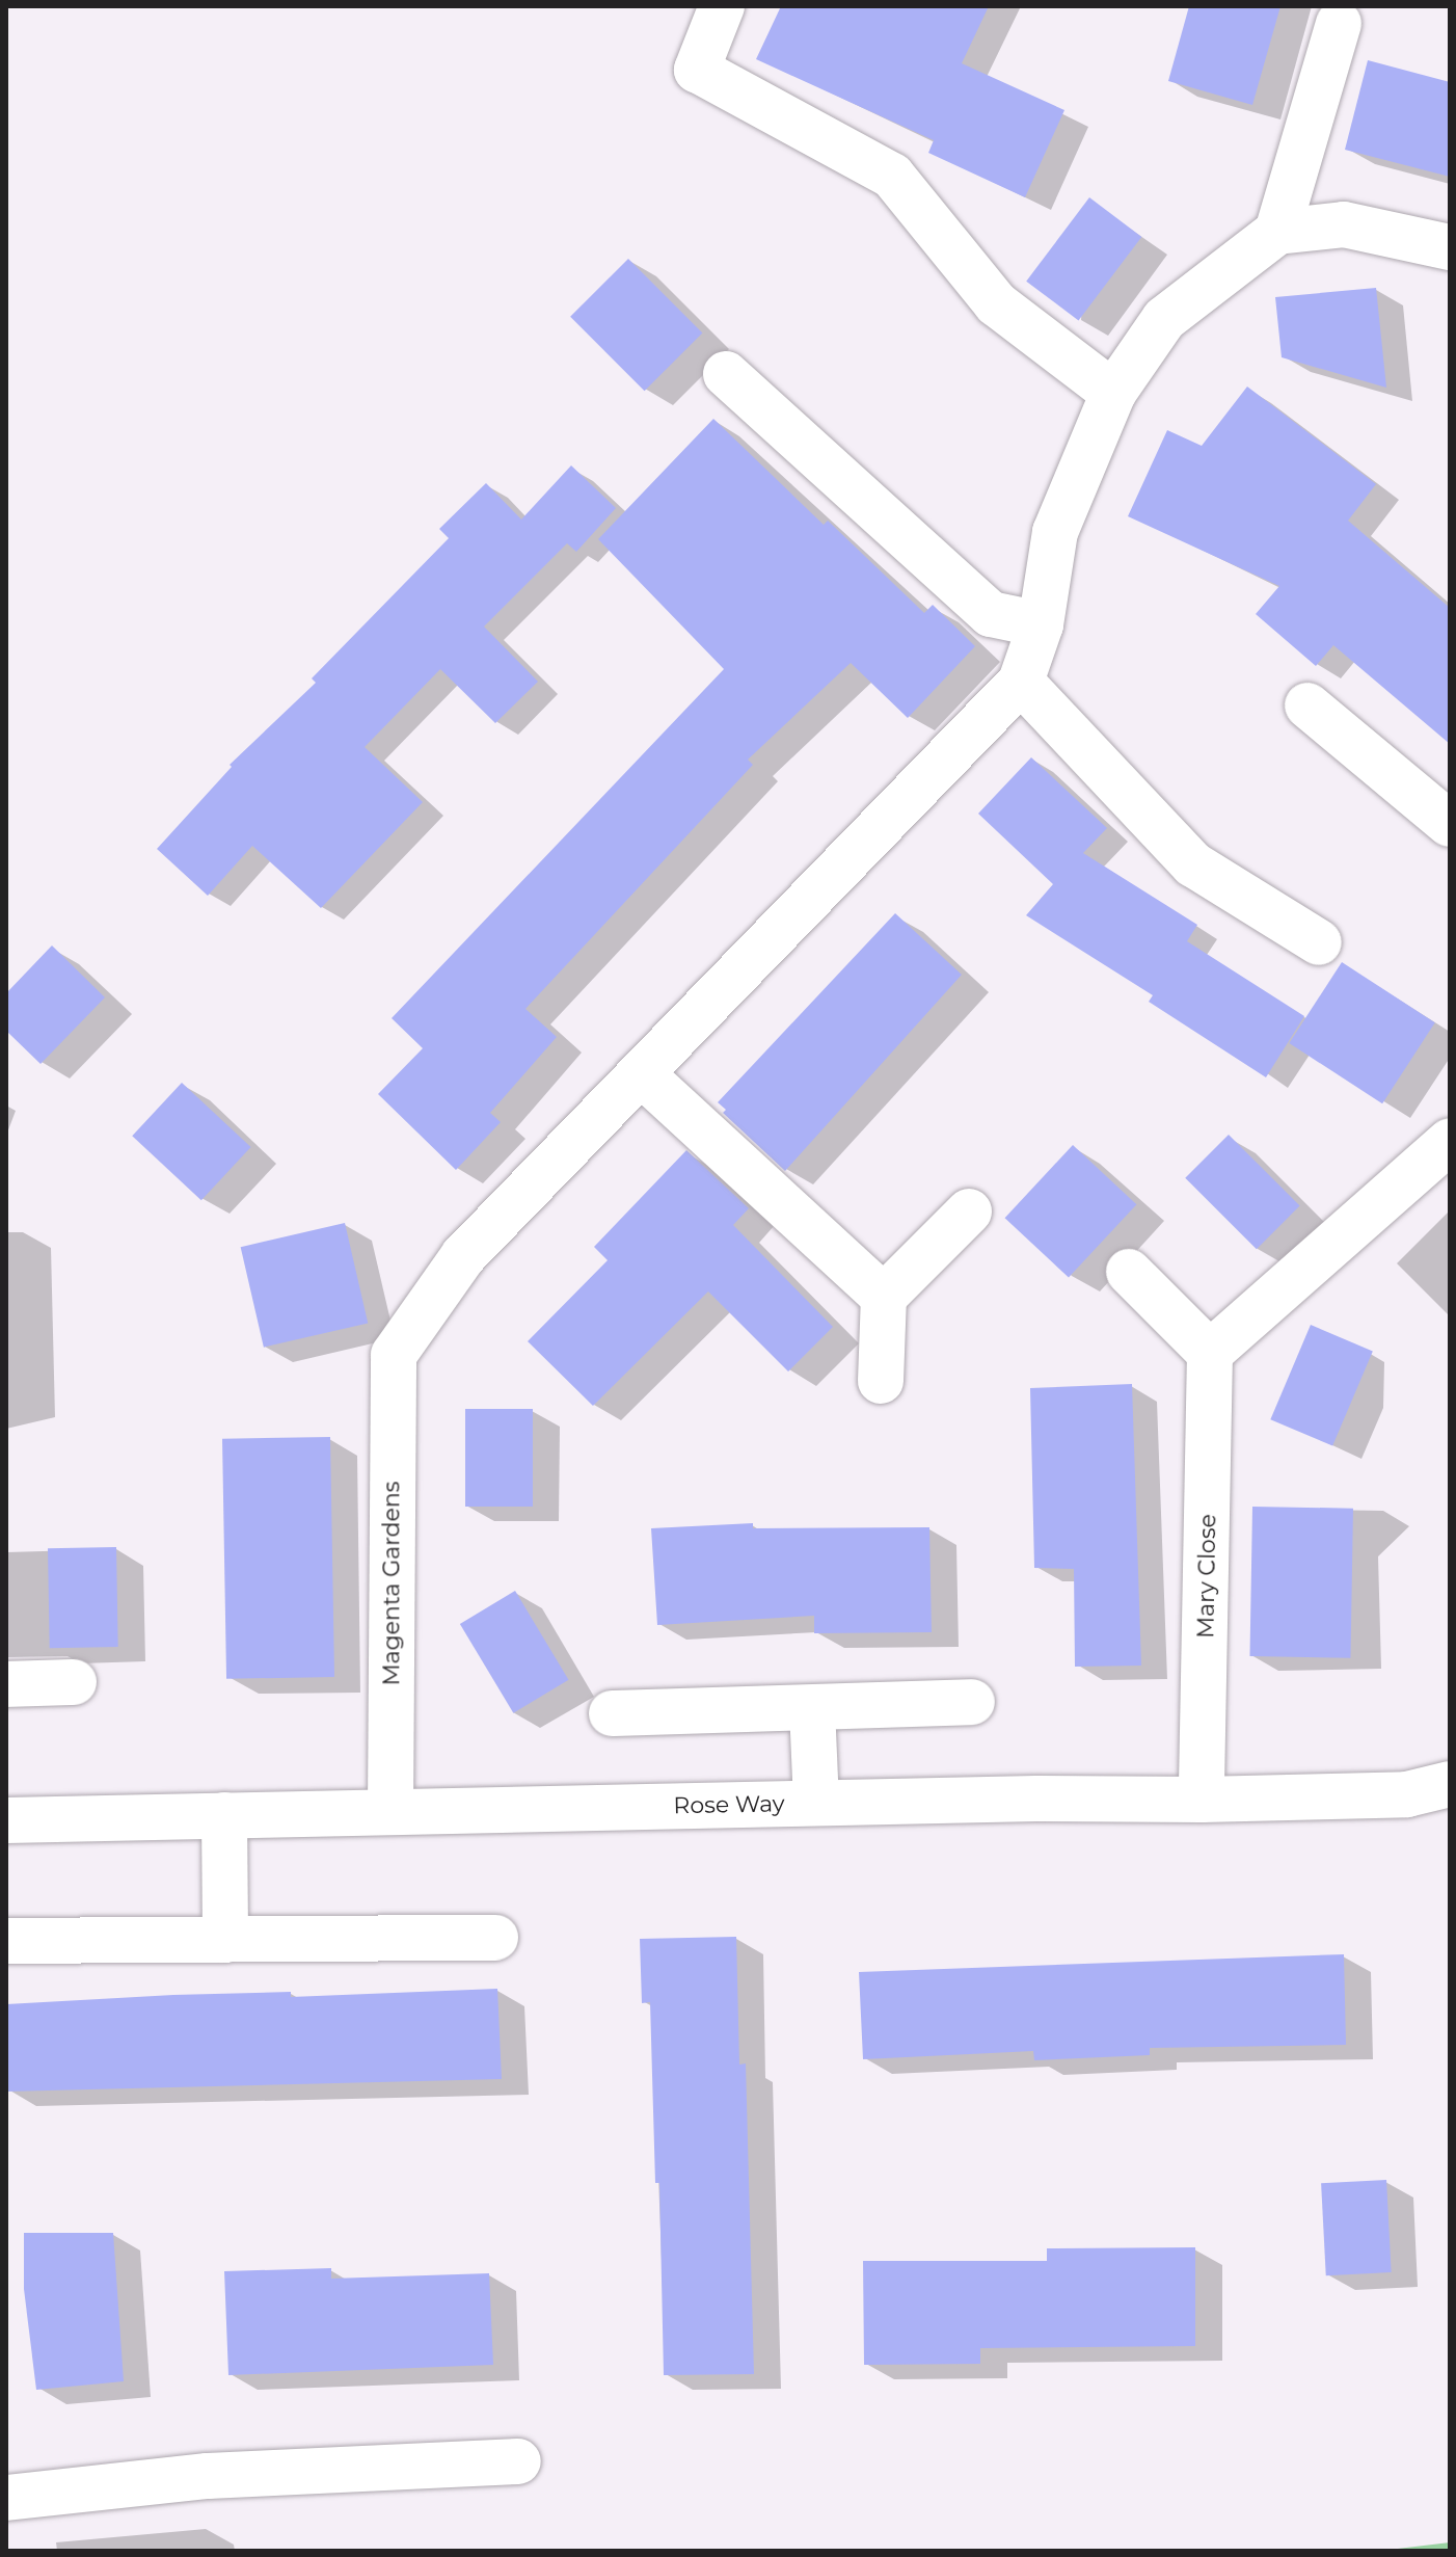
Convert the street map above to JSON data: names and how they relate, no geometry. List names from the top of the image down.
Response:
{
  "streets": {
    "street": ["Mary Close", "Magenta Gardens", "Rose Way"]
  },
  "crossings": [
    ["Mary Close", "Rose Way"],
    ["Magenta Gardens", "Rose Way"]
  ]
}
